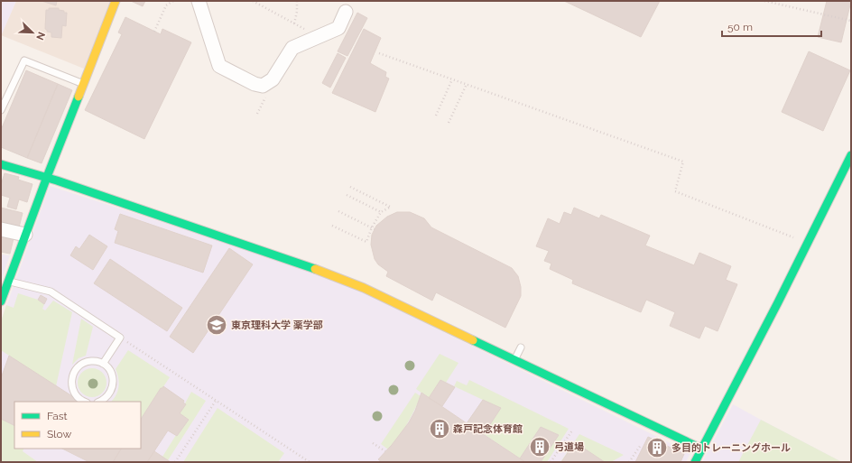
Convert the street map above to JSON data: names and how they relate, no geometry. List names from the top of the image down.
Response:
{
  "places": {
    "school or university": ["東京理科大学 薬学部"],
    "building": ["森戸記念体育館", "弓道場", "多目的トレーニングホール"]
  },
  "legend": ["Fast", "Slow"],
  "scale_bar": "50 m",
  "north": "bottom right"
}
